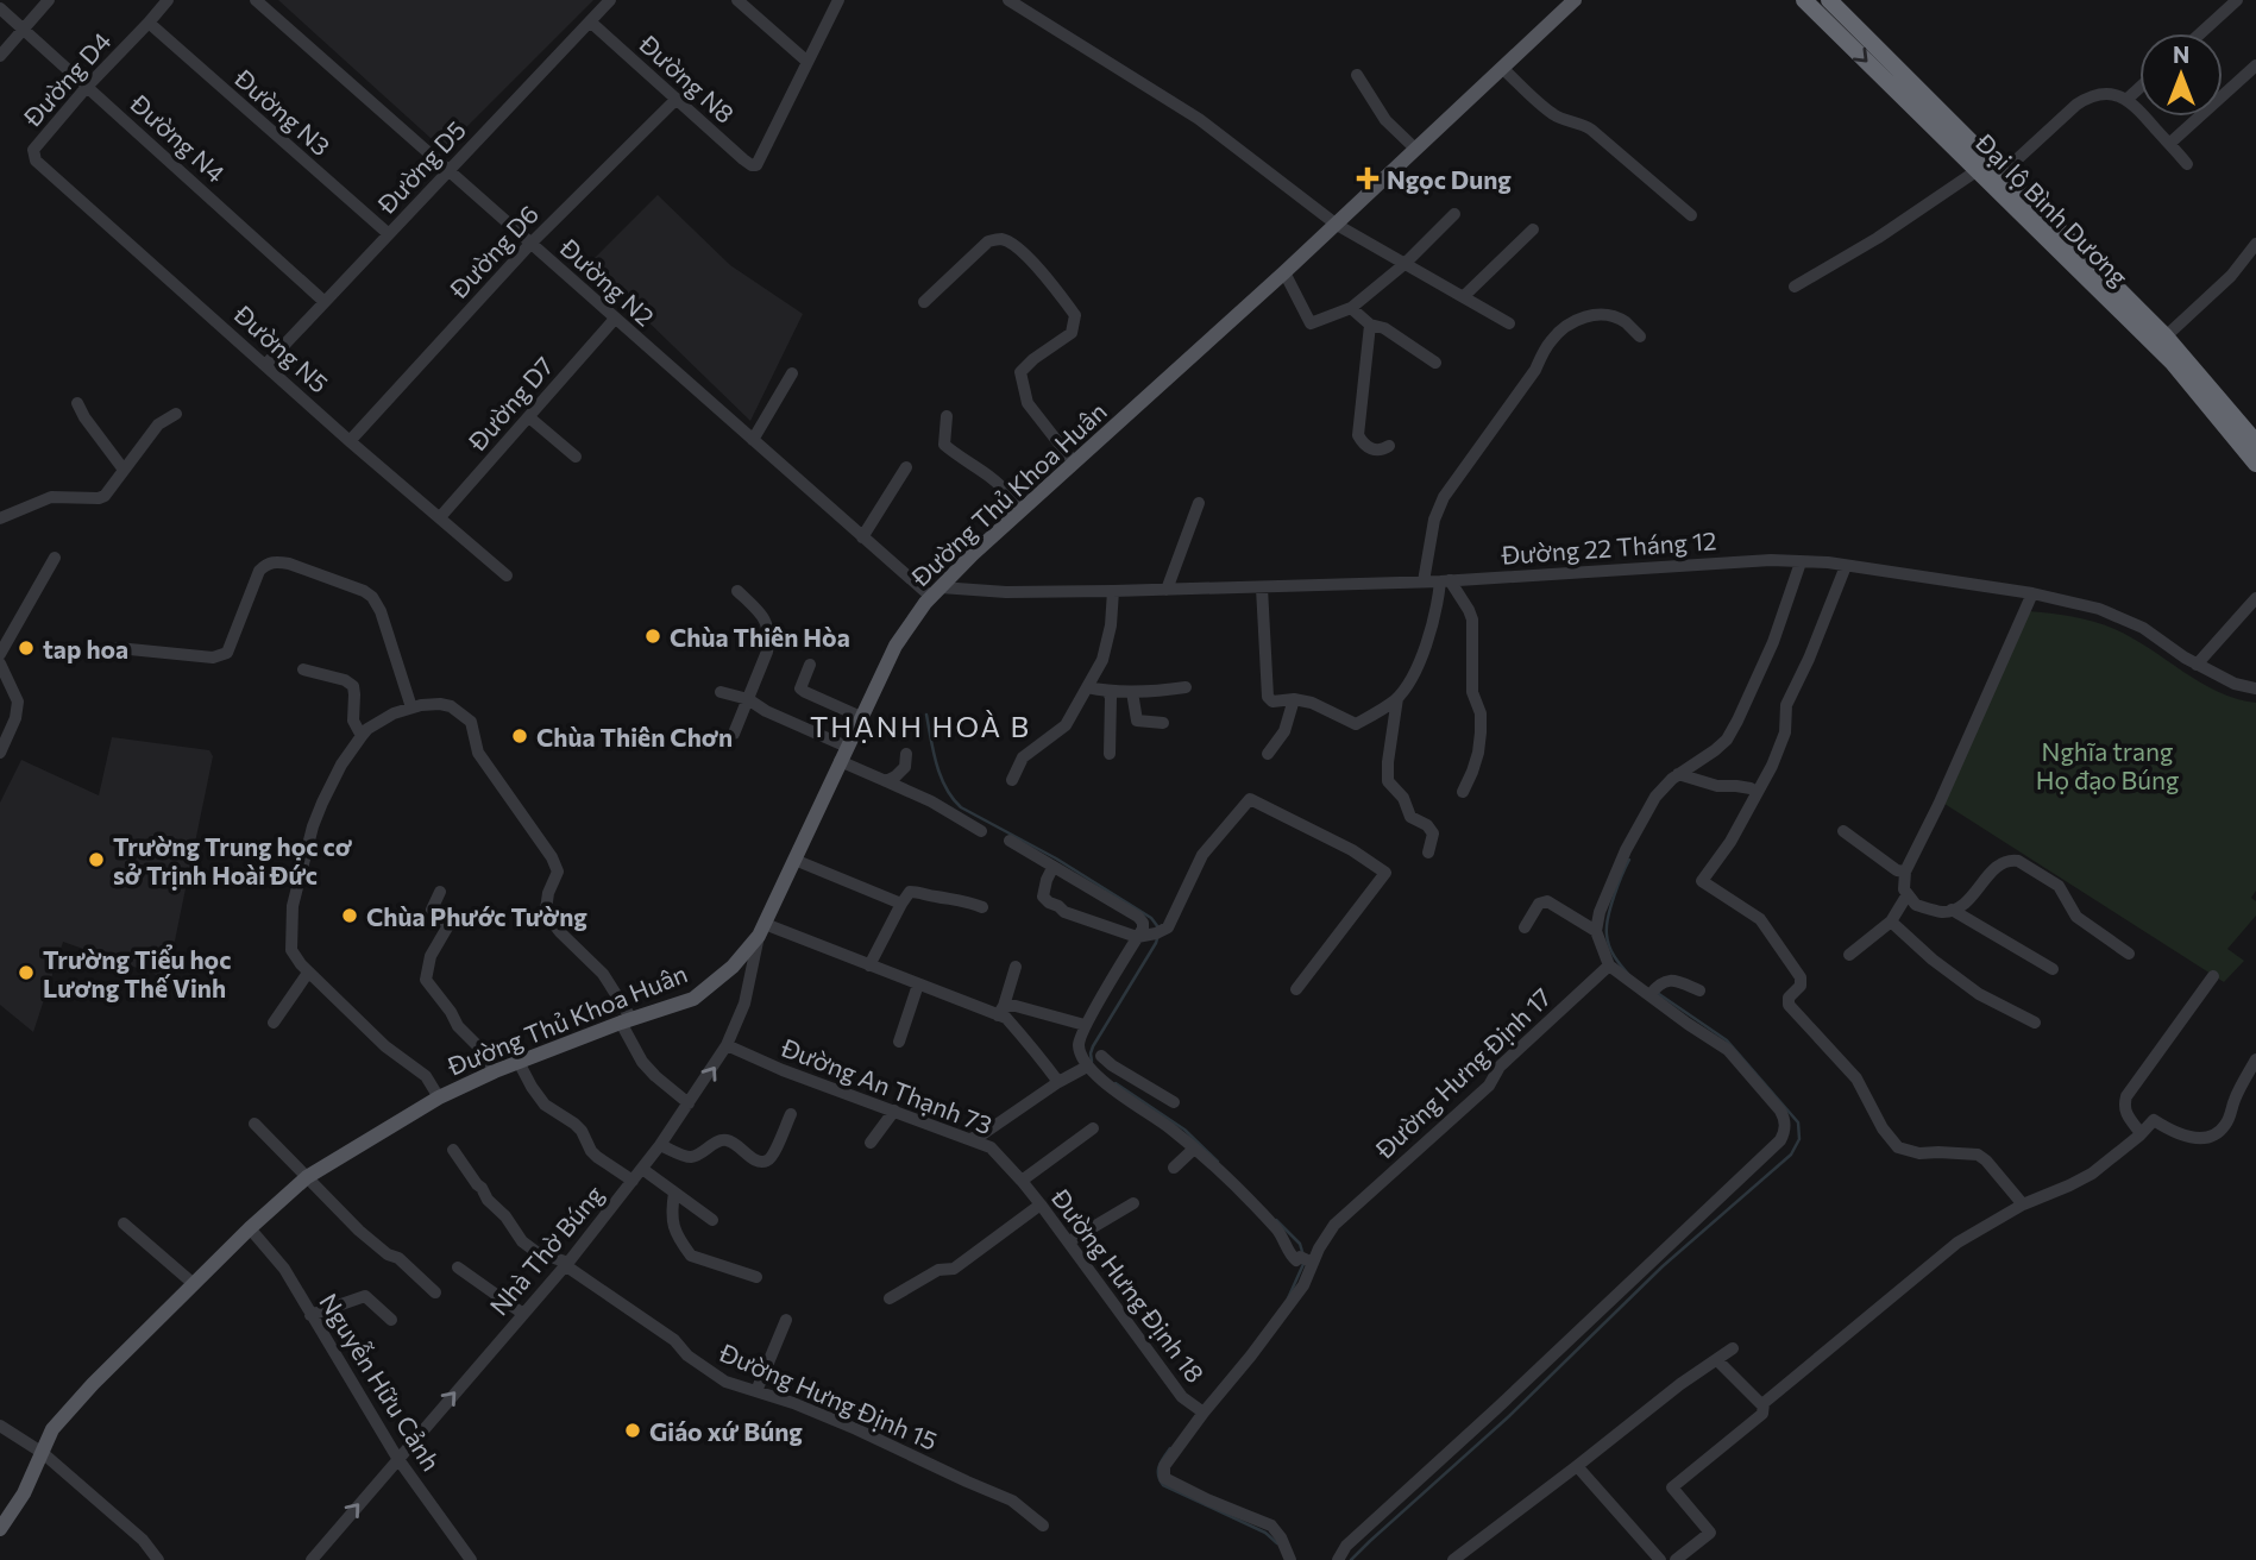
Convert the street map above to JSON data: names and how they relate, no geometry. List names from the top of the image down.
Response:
{
  "streets": {
    "highway": ["Đại lộ Bình Dương"],
    "main road": ["Đường Thủ Khoa Huân"],
    "street": [
      "Đường D4",
      "Đường N8",
      "Đường N3",
      "Đường N4",
      "Đường D5",
      "Đường D6",
      "Đường N2",
      "Đường N5",
      "Đường D7",
      "Đường 22 Tháng 12",
      "Đường Hưng Định 17",
      "Đường An Thạnh 73",
      "Nhà Thờ Búng",
      "Đường Hưng Định 18",
      "Nguyễn Hữu Cảnh",
      "Đường Hưng Định 15"
    ]
  },
  "crossings": [
    ["Đường D4", "Đường N3"],
    ["Đường D4", "Đường N4"],
    ["Đường D4", "Đường N5"],
    ["Đường N8", "Đường D5"],
    ["Đường N8", "Đường D6"],
    ["Đường N3", "Đường D5"],
    ["Đường N4", "Đường D5"],
    ["Đường D5", "Đường N2"],
    ["Đường D5", "Đường N5"],
    ["Đường D6", "Đường N2"],
    ["Đường D6", "Đường N5"],
    ["Đường N2", "Đường D7"],
    ["Đường N2", "Đường Thủ Khoa Huân"],
    ["Đường N2", "Đường 22 Tháng 12"],
    ["Đường N5", "Đường D7"],
    ["Đường Thủ Khoa Huân", "Đường 22 Tháng 12"],
    ["Đường Thủ Khoa Huân", "Nhà Thờ Búng"],
    ["Đường Thủ Khoa Huân", "Nguyễn Hữu Cảnh"],
    ["Đường Hưng Định 17", "Đường Hưng Định 18"],
    ["Đường An Thạnh 73", "Nhà Thờ Búng"],
    ["Đường An Thạnh 73", "Đường Hưng Định 18"],
    ["Nhà Thờ Búng", "Nguyễn Hữu Cảnh"],
    ["Nhà Thờ Búng", "Đường Hưng Định 15"]
  ],
  "one_way": ["Nhà Thờ Búng"],
  "districts": ["THẠNH HOÀ B"],
  "parks": ["Nghĩa trang Họ đạo Búng"],
  "places": {
    "health": ["Ngọc Dung"],
    "other": [
      "Chùa Thiên Hòa",
      "tap hoa",
      "Chùa Thiên Chơn",
      "Trường Trung học cơ sở Trịnh Hoài Đức",
      "Chùa Phước Tường",
      "Trường Tiểu học Lương Thế Vinh",
      "Giáo xứ Búng"
    ]
  },
  "north": "top"
}
